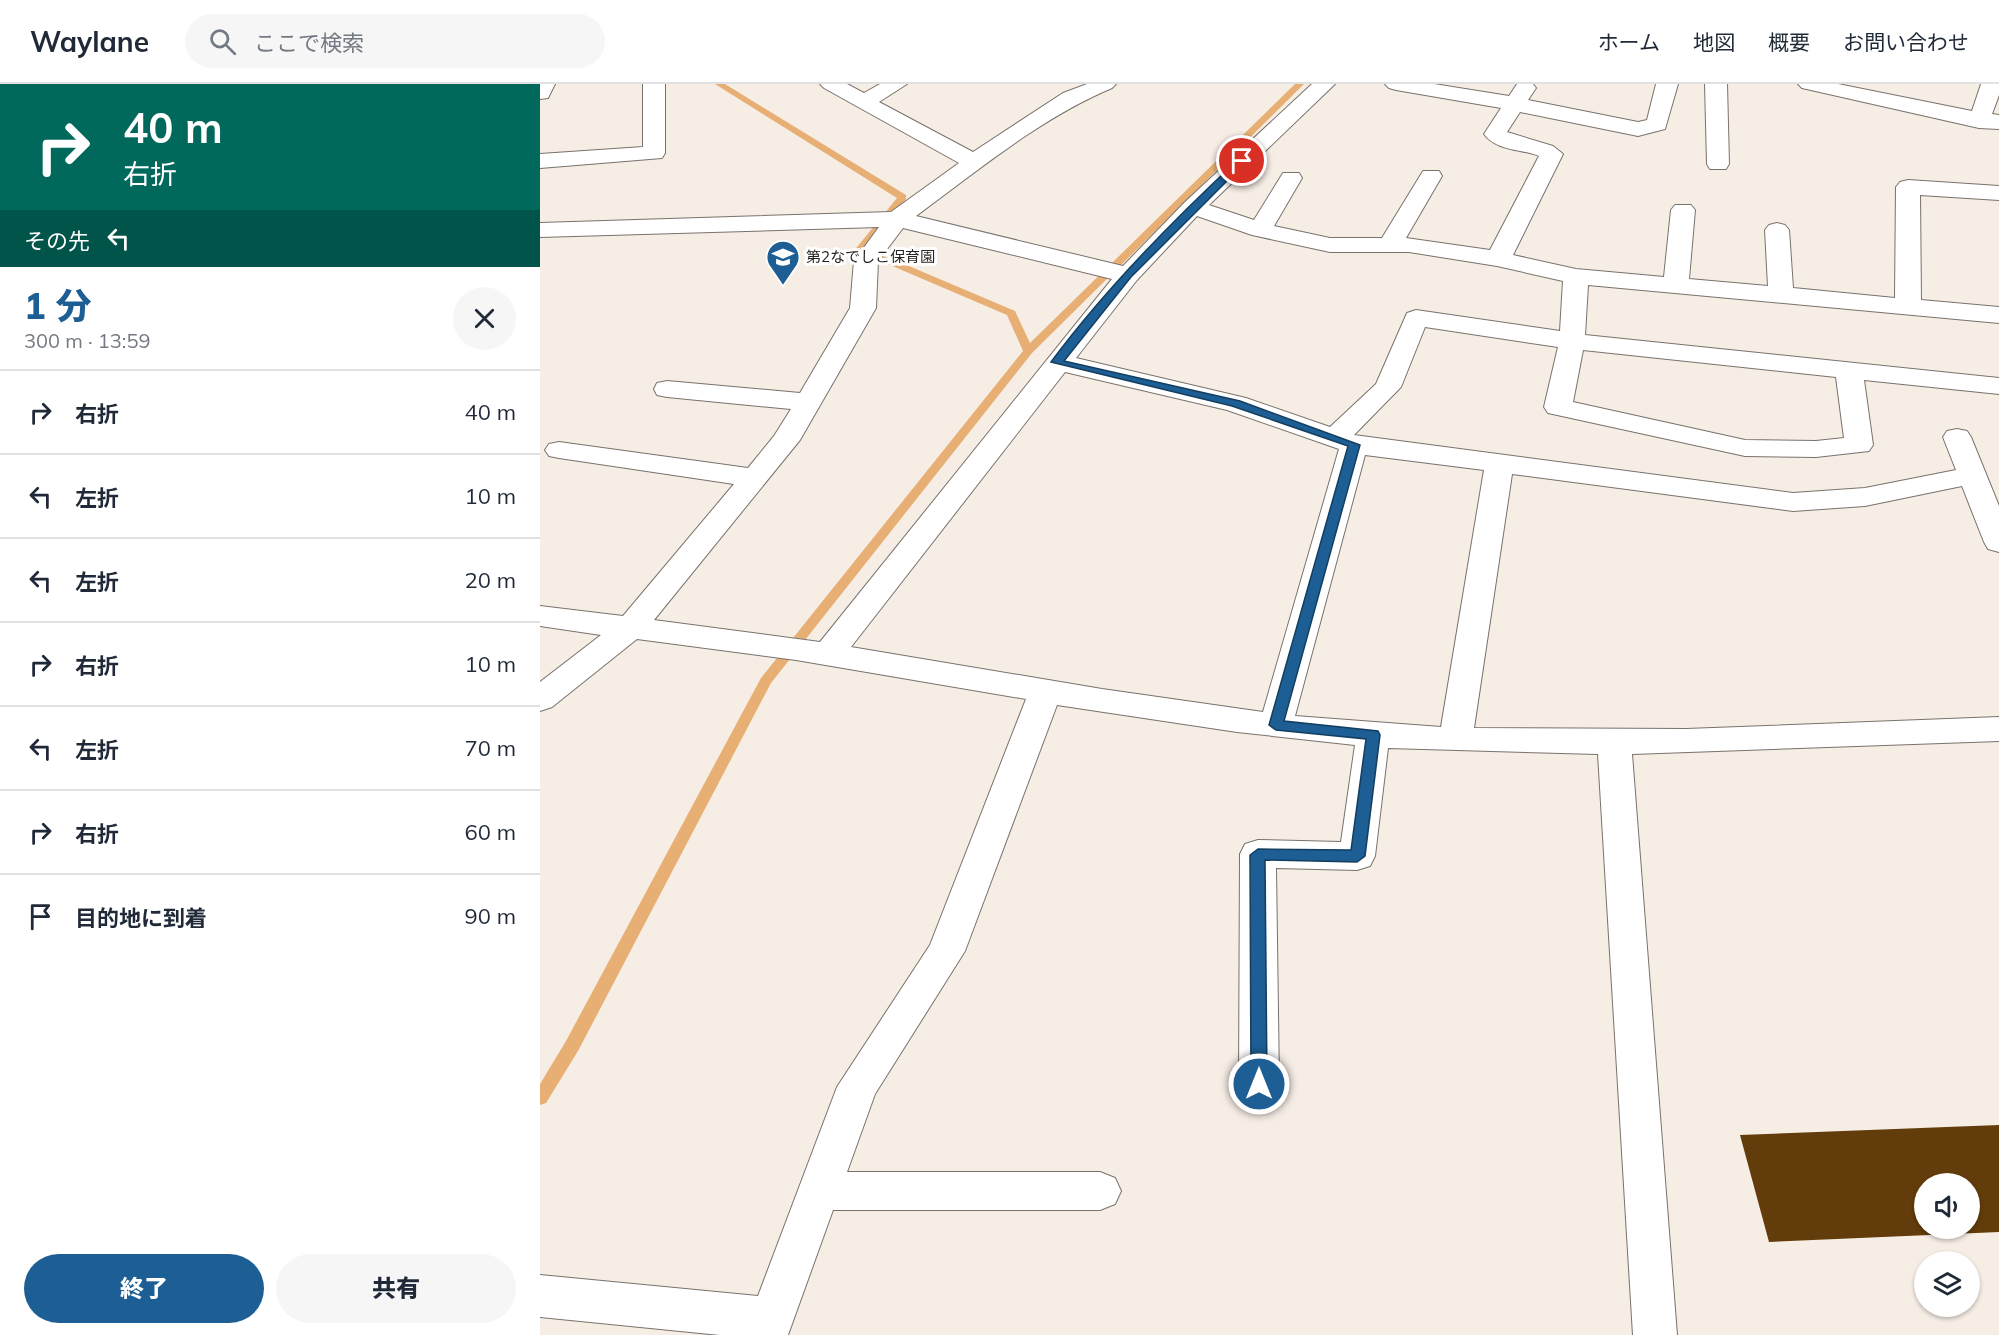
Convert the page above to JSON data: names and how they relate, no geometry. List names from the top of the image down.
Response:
{
  "places": {
    "school or university": ["第2なでしこ保育園"]
  },
  "page": {
    "header": "Waylane",
    "search": "ここで検索",
    "nav": [
      "ホーム",
      "地図",
      "概要",
      "お問い合わせ"
    ],
    "turn": ["40 m", "右折"],
    "then": "その先",
    "heading": ["1 分", "300 m · 13:59"],
    "list": [
      {
        "name": "右折",
        "value": "40 m"
      },
      {
        "name": "左折",
        "value": "10 m"
      },
      {
        "name": "左折",
        "value": "20 m"
      },
      {
        "name": "右折",
        "value": "10 m"
      },
      {
        "name": "左折",
        "value": "70 m"
      },
      {
        "name": "右折",
        "value": "60 m"
      },
      {
        "name": "目的地に到着",
        "value": "90 m"
      }
    ],
    "buttons": ["終了", "共有"]
  }
}
